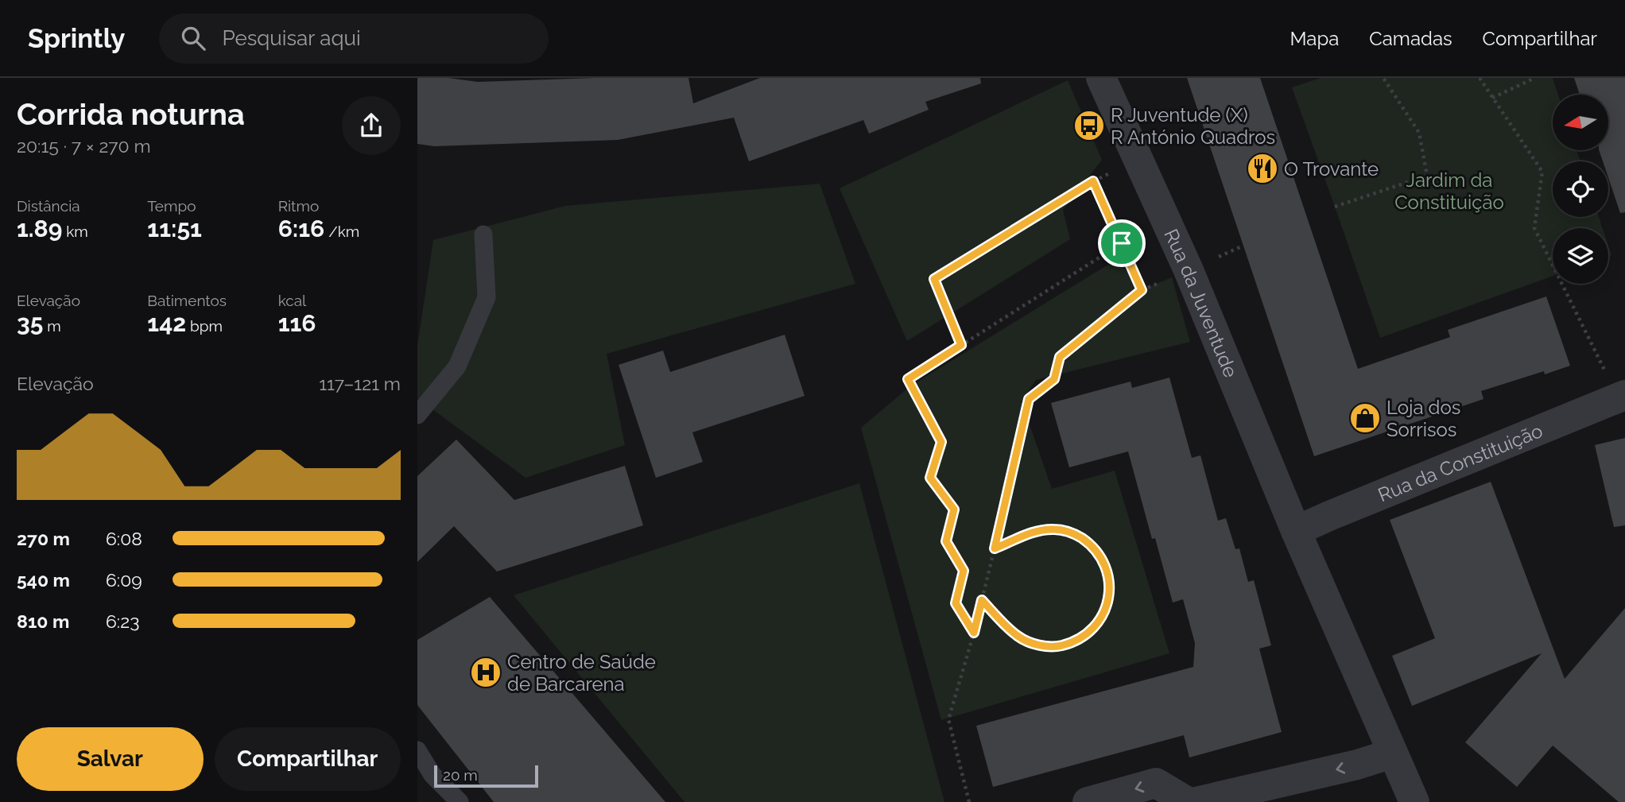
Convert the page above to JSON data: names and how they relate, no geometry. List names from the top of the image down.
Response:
{
  "streets": {
    "street": ["Rua da Juventude", "Rua da Constituição"]
  },
  "crossings": [
    ["Rua da Juventude", "Rua da Constituição"]
  ],
  "parks": ["Jardim da Constituição"],
  "places": {
    "bus stop": ["R Juventude (X) R António Quadros"],
    "restaurant": ["O Trovante"],
    "shop": ["Loja dos Sorrisos"],
    "hospital": ["Centro de Saúde de Barcarena"]
  },
  "scale_bar": "20 m",
  "north": "left",
  "page": {
    "header": "Sprintly",
    "search": "Pesquisar aqui",
    "nav": ["Mapa", "Camadas", "Compartilhar"],
    "heading": ["Corrida noturna", "20:15 · 7 × 270 m"],
    "stats": [
      ["Distância", "1.89 km"],
      ["Tempo", "11:51"],
      ["Ritmo", "6:16 /km"],
      ["Elevação", "35 m"],
      ["Batimentos", "142 bpm"],
      ["kcal", "116"]
    ],
    "chart": ["Elevação", "117–121 m"],
    "list": [
      {
        "name": "270 m",
        "note": "6:08"
      },
      {
        "name": "540 m",
        "note": "6:09"
      },
      {
        "name": "810 m",
        "note": "6:23"
      }
    ],
    "buttons": ["Salvar", "Compartilhar"],
    "scale": "20 m"
  }
}
